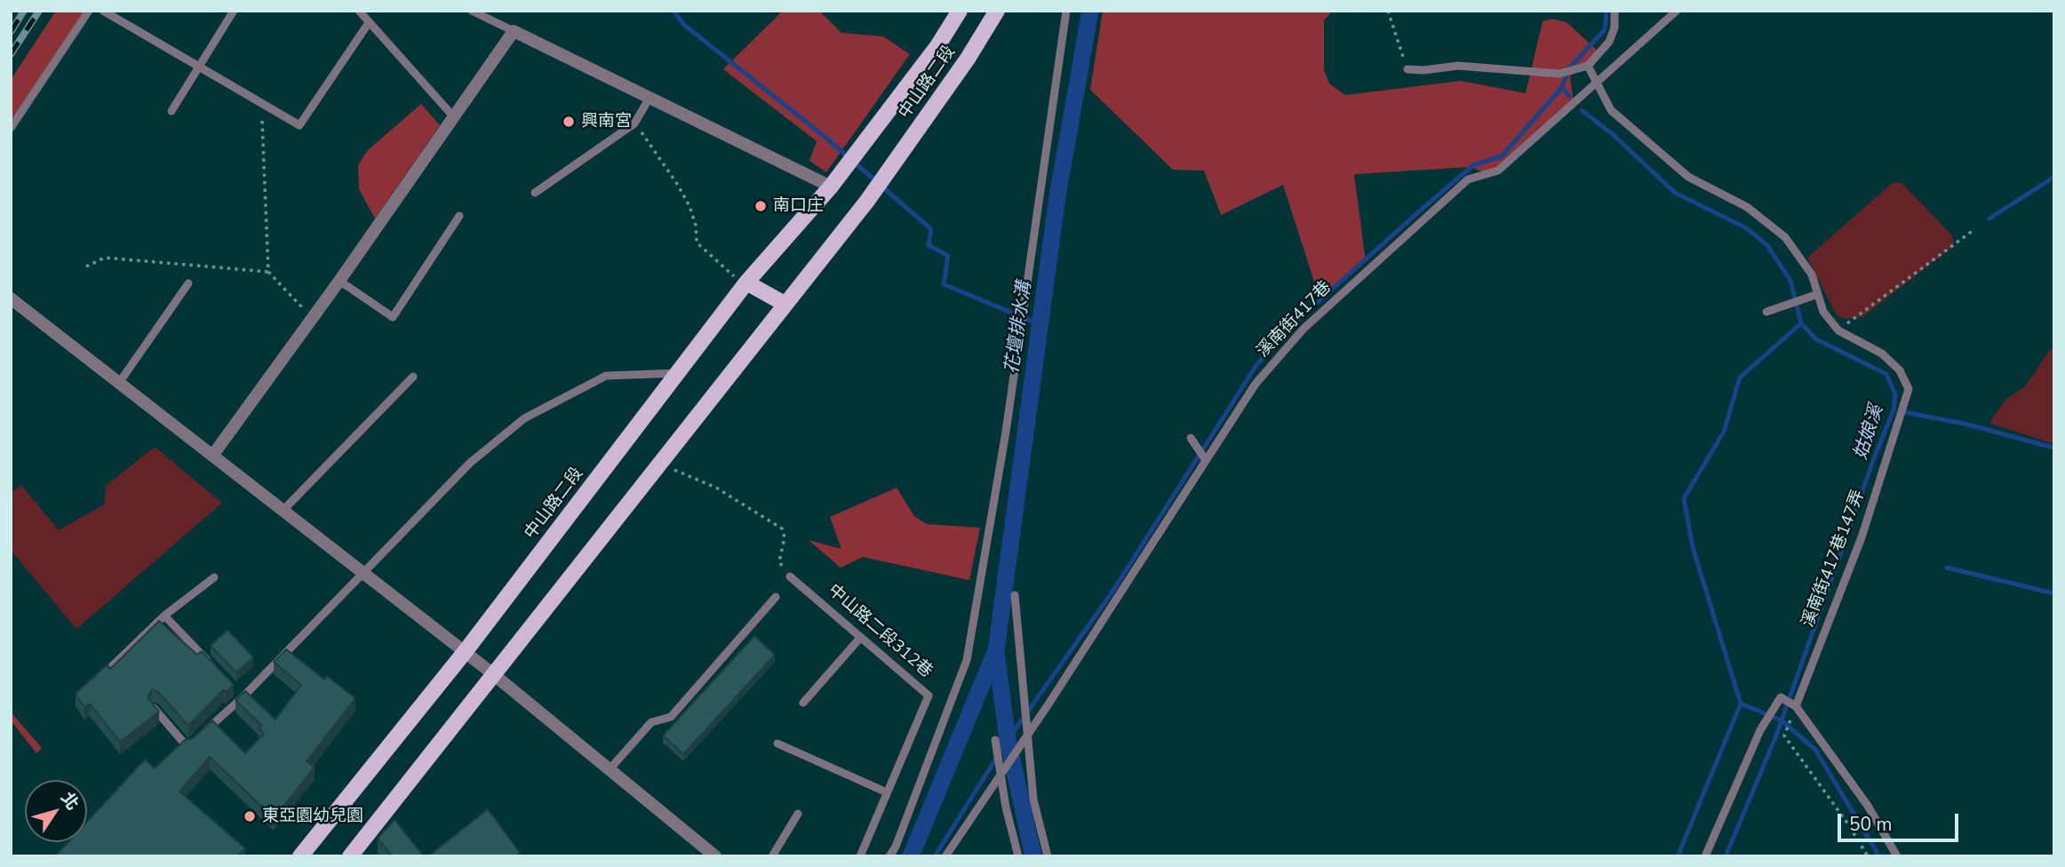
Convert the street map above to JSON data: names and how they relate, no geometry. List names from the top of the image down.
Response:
{
  "streets": {
    "main road": ["中山路二段"],
    "lane": ["溪南街417巷", "溪南街417巷147弄", "中山路二段312巷"]
  },
  "crossings": [
    ["溪南街417巷", "溪南街417巷147弄"]
  ],
  "water": ["花壇排水溝", "姑娘溪"],
  "places": ["興南宮", "南口庄", "東亞園幼兒園"],
  "scale_bar": "50 m",
  "north": "top right"
}
